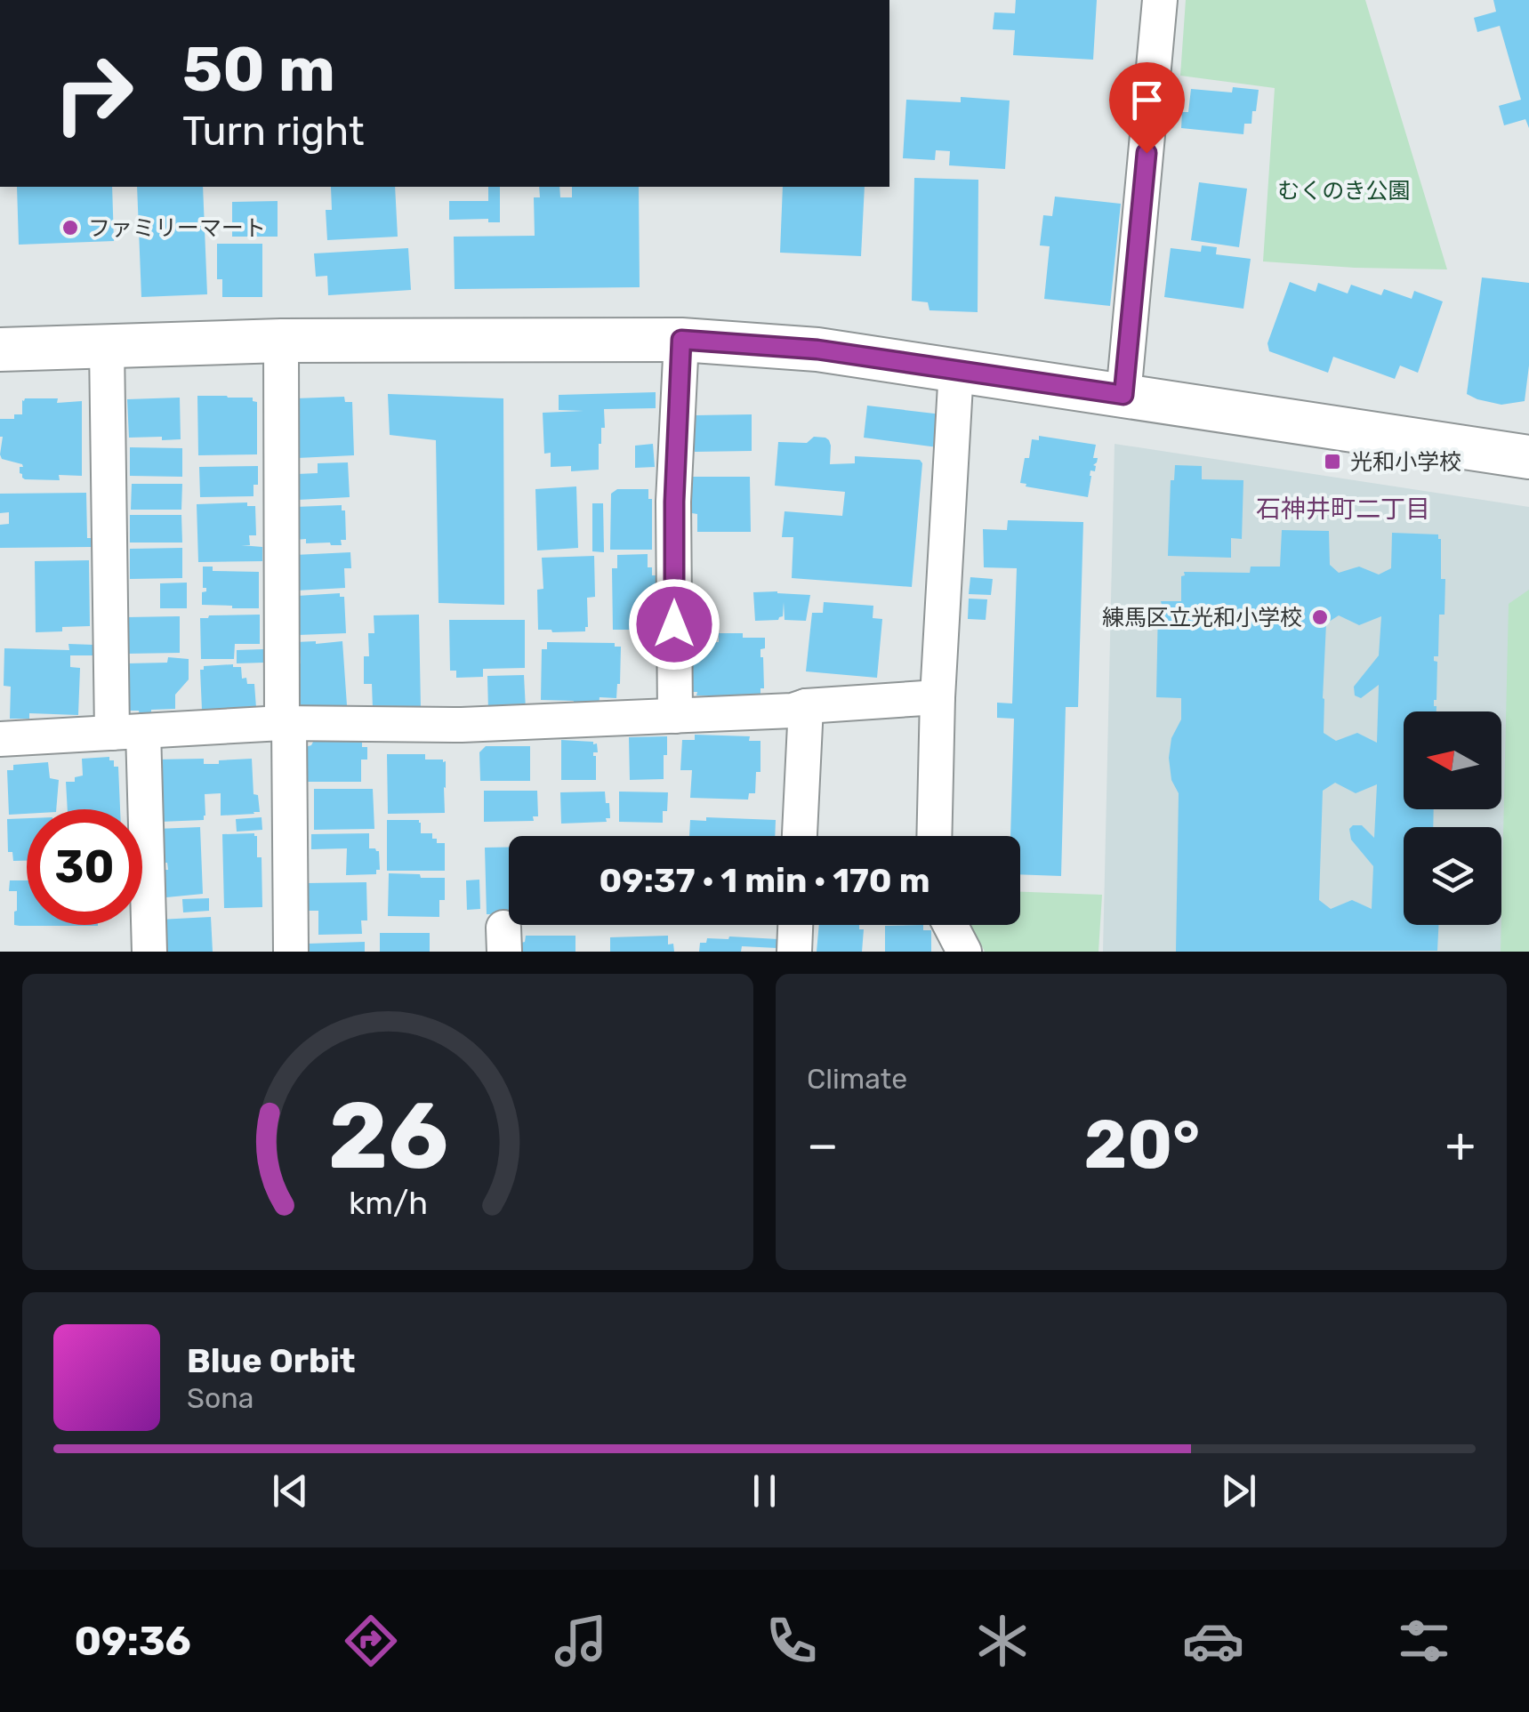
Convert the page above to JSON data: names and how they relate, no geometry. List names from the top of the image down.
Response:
{
  "districts": ["石神井町二丁目"],
  "parks": ["むくのき公園"],
  "places": {
    "other": ["ファミリーマート", "練馬区立光和小学校"],
    "transit": ["光和小学校"]
  },
  "north": "left",
  "page": {
    "turn": ["50 m", "Turn right"],
    "limit": "30",
    "trip": "09:37 · 1 min · 170 m",
    "tile": "Climate",
    "heat": ["−", "20°", "+"],
    "song": ["Blue Orbit", "Sona"],
    "tabs": "09:36",
    "gauge": ["26", "km/h"]
  }
}
